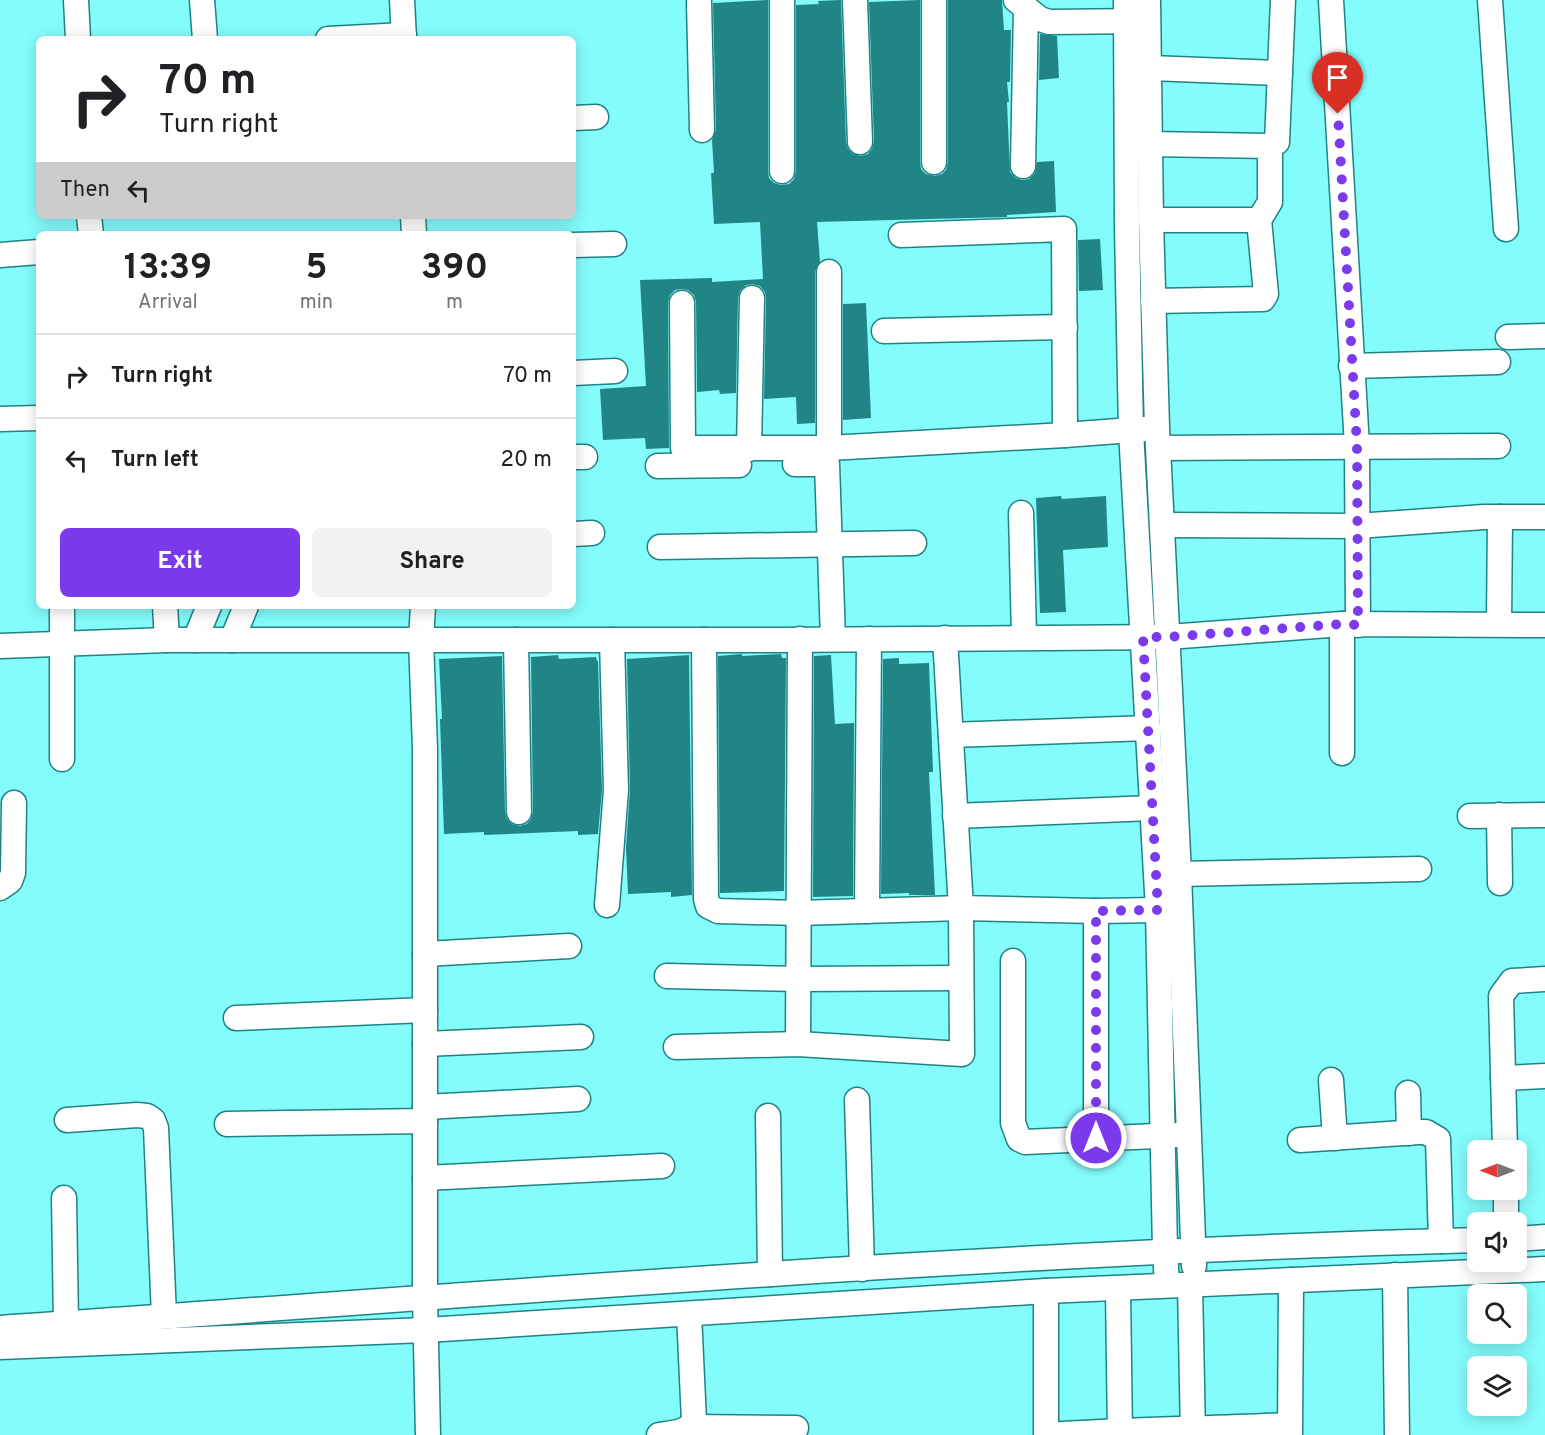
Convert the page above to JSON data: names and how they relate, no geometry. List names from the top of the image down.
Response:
{
  "north": "left",
  "page": {
    "turn": ["70 m", "Turn right"],
    "then": "Then",
    "eta": [
      "13:39",
      "Arrival",
      "5",
      "min",
      "390",
      "m"
    ],
    "list": [
      {
        "name": "Turn right",
        "value": "70 m"
      },
      {
        "name": "Turn left",
        "value": "20 m"
      }
    ],
    "buttons": ["Exit", "Share"]
  }
}
